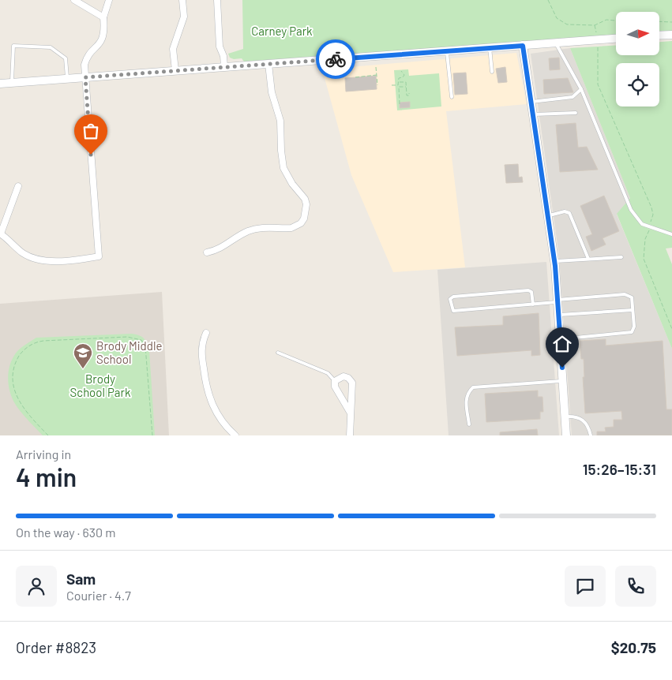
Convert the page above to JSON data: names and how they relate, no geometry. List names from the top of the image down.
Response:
{
  "parks": ["Carney Park", "Brody School Park"],
  "places": {
    "school or university": ["Brody Middle School"]
  },
  "north": "right",
  "page": {
    "heading": ["4 min", "Arriving in", "15:26–15:31"],
    "panel": [
      "Sam",
      "Courier · 4.7",
      "Order #8823",
      "$20.75"
    ],
    "bar": "On the way · 630 m"
  }
}
